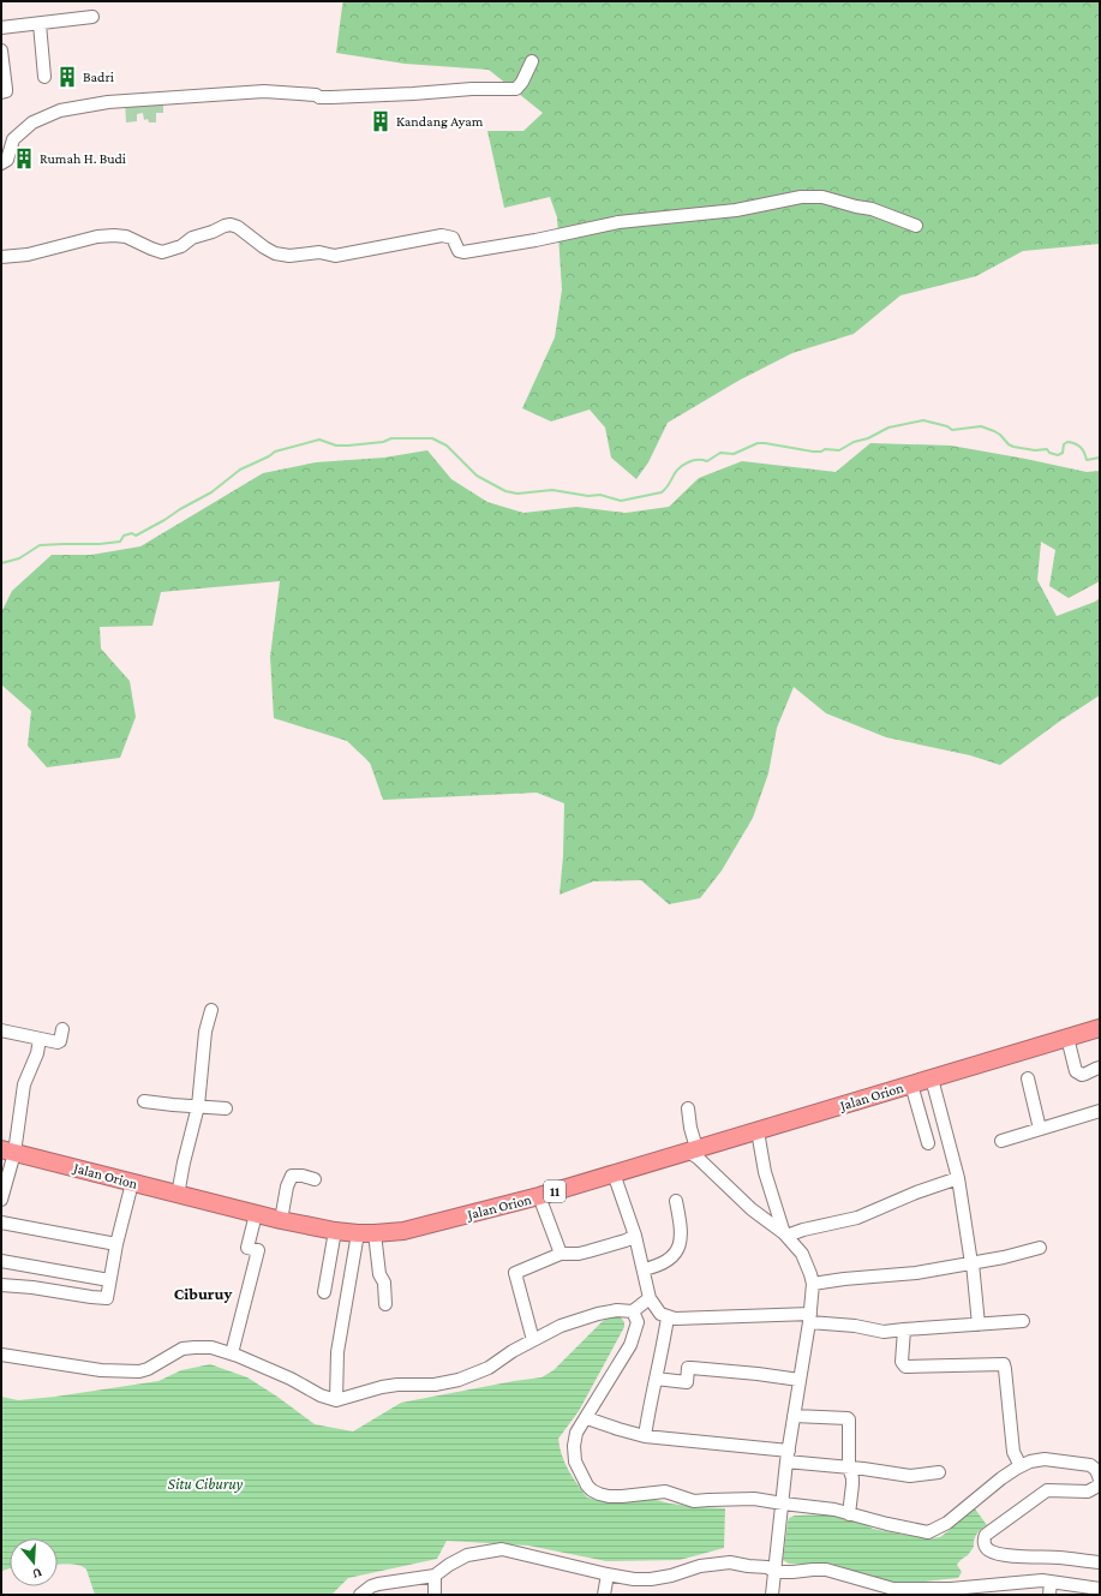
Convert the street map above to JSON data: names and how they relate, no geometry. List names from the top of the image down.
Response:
{
  "streets": {
    "highway": ["Jalan Orion", "11"]
  },
  "districts": ["Ciburuy"],
  "water": ["Situ Ciburuy"],
  "places": {
    "building": ["Badri", "Kandang Ayam", "Rumah H. Budi"]
  },
  "north": "bottom"
}
